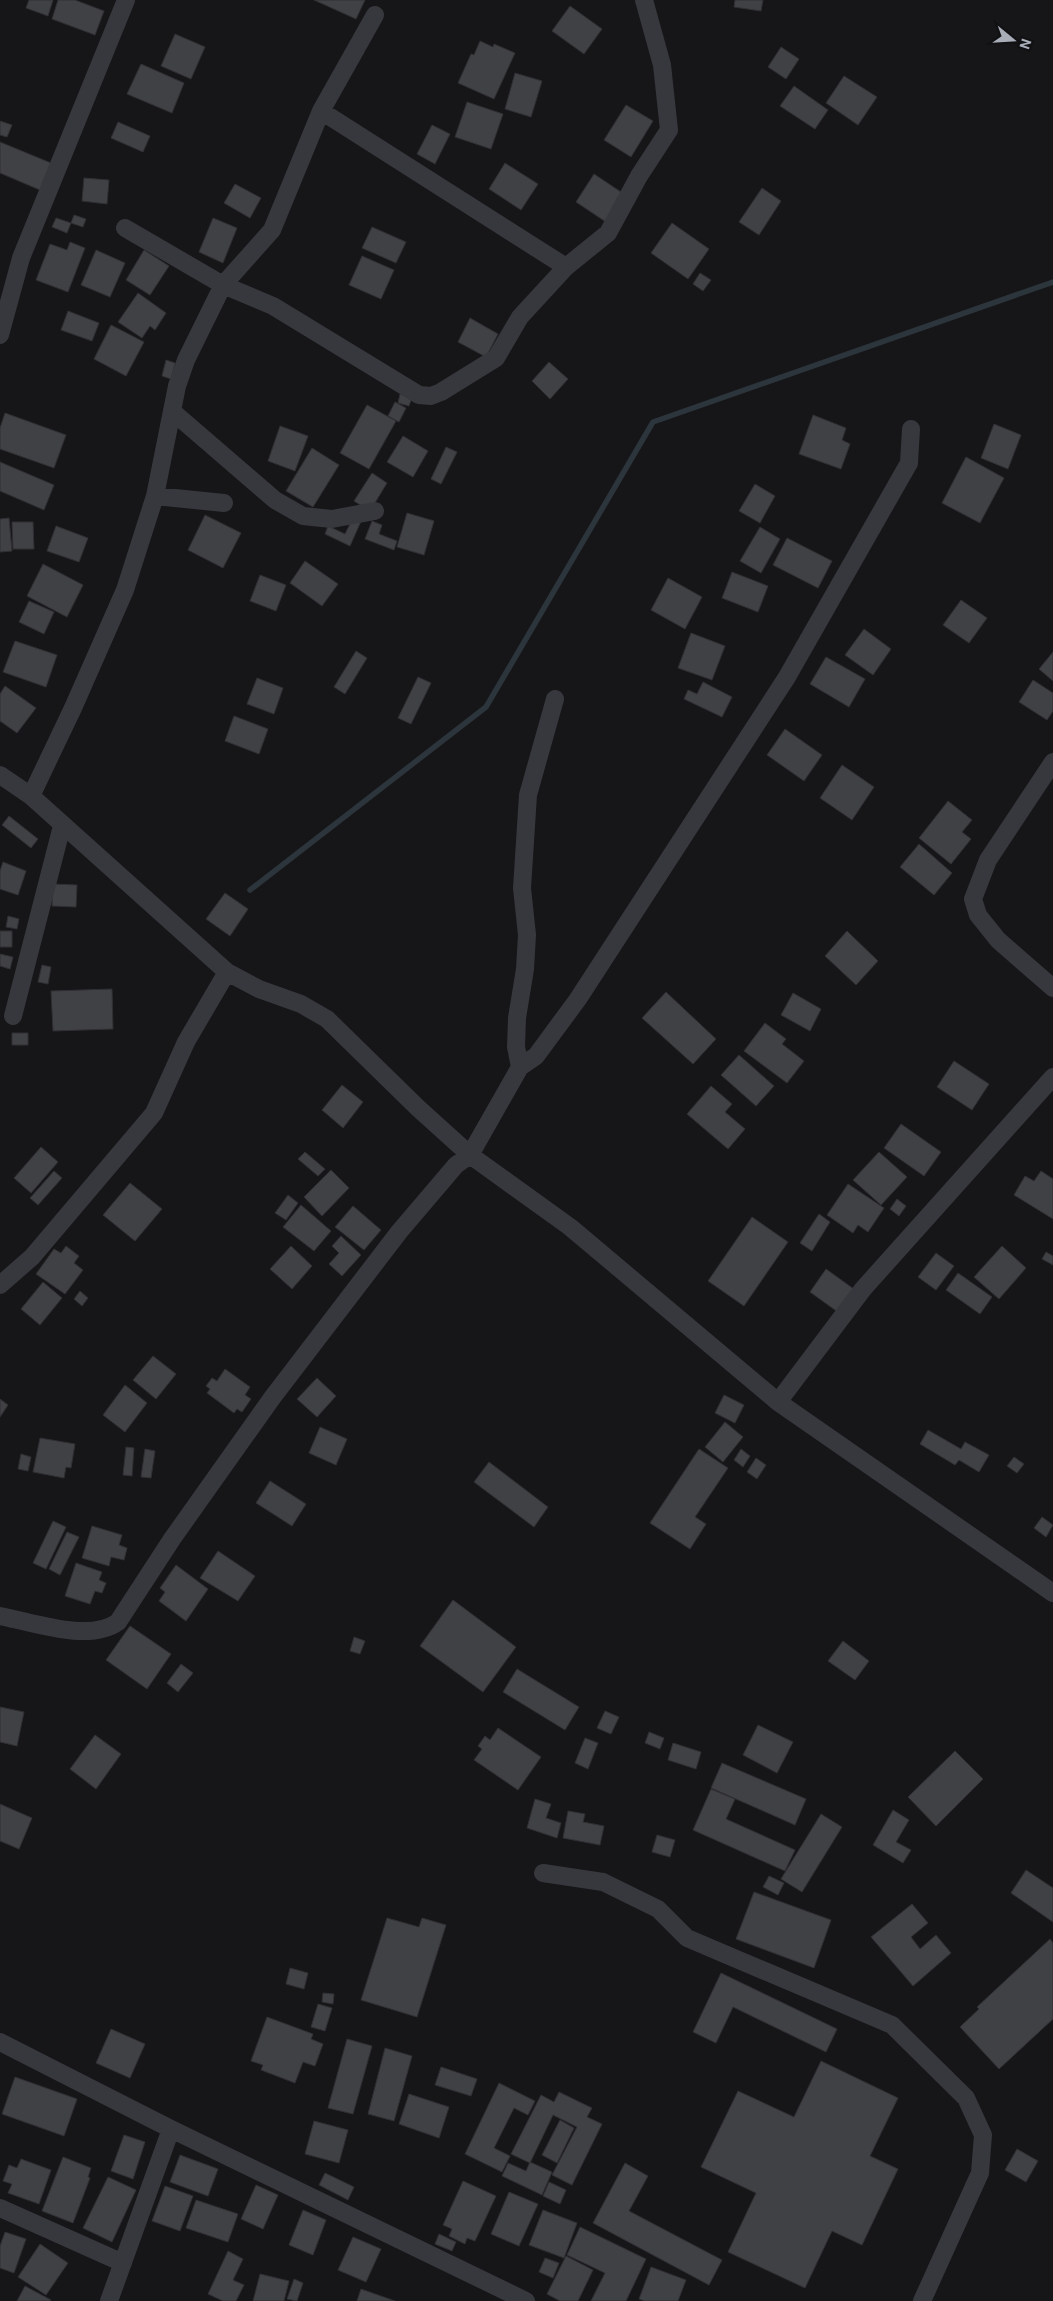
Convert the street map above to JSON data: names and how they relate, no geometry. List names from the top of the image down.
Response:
{
  "north": "right"
}
